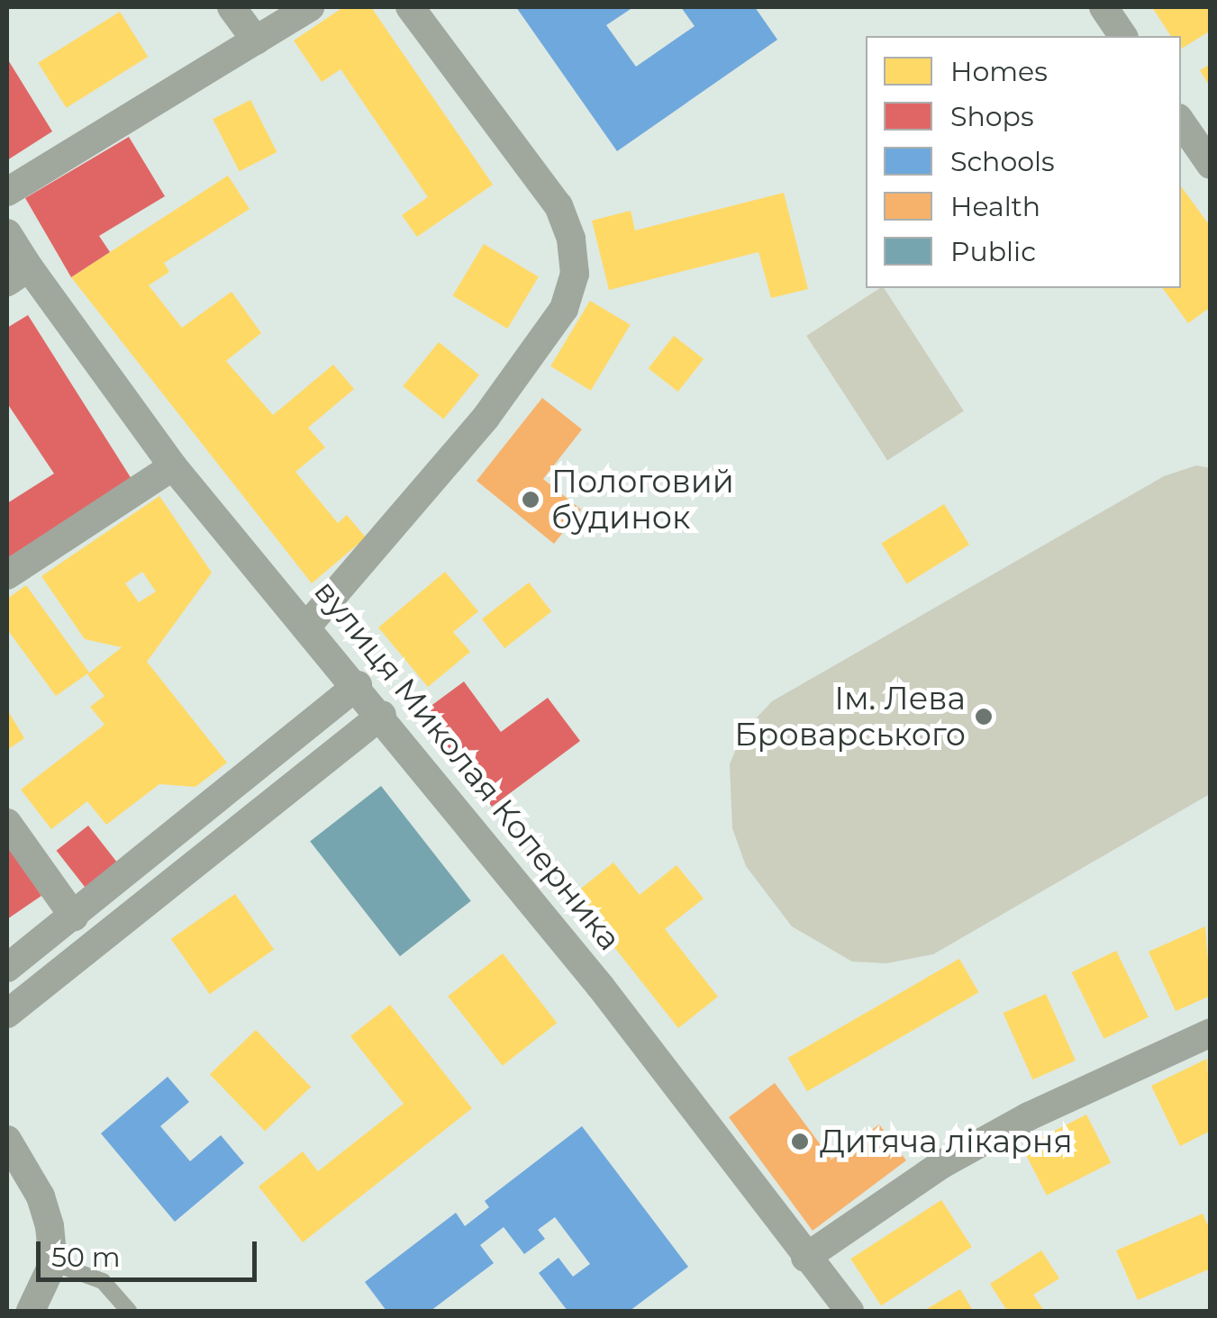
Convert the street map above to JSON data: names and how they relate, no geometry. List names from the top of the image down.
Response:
{
  "streets": {
    "street": ["вулиця Миколая Коперника"]
  },
  "places": ["Пологовий будинок", "Ім. Лева Броварського", "Дитяча лікарня"],
  "legend": [
    "Homes",
    "Shops",
    "Schools",
    "Health",
    "Public"
  ],
  "scale_bar": "50 m"
}
